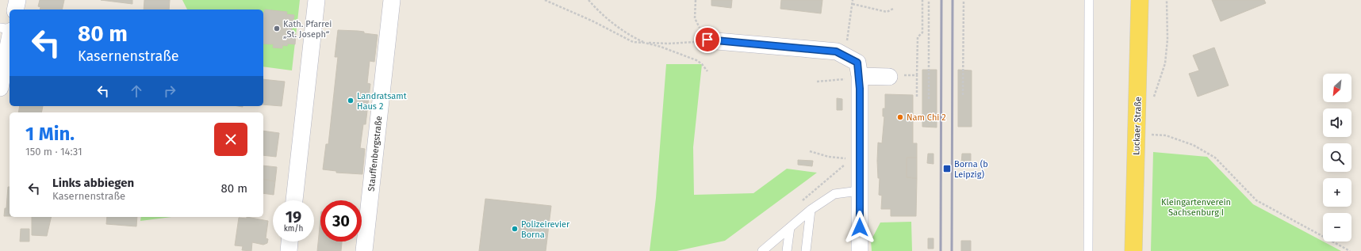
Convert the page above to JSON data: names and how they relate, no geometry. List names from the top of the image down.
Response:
{
  "streets": {
    "main road": ["Luckaer Straße"],
    "street": ["Stauffenbergstraße"]
  },
  "parks": ["Kleingartenverein Sachsenburg I"],
  "places": {
    "other": [
      "Kath. Pfarrei „St. Joseph“",
      "Landratsamt Haus 2",
      "Nam Chi 2",
      "Polizeirevier Borna"
    ],
    "transit": ["Borna (b Leipzig)"]
  },
  "north": "bottom left",
  "page": {
    "turn": ["80 m", "Kasernenstraße"],
    "map_buttons": ["+", "−"],
    "heading": ["1 Min.", "150 m · 14:31"],
    "list": [
      {
        "name": "Links abbiegen",
        "note": "Kasernenstraße",
        "value": "80 m"
      }
    ],
    "speed": "19 km/h",
    "limit": "30"
  }
}
